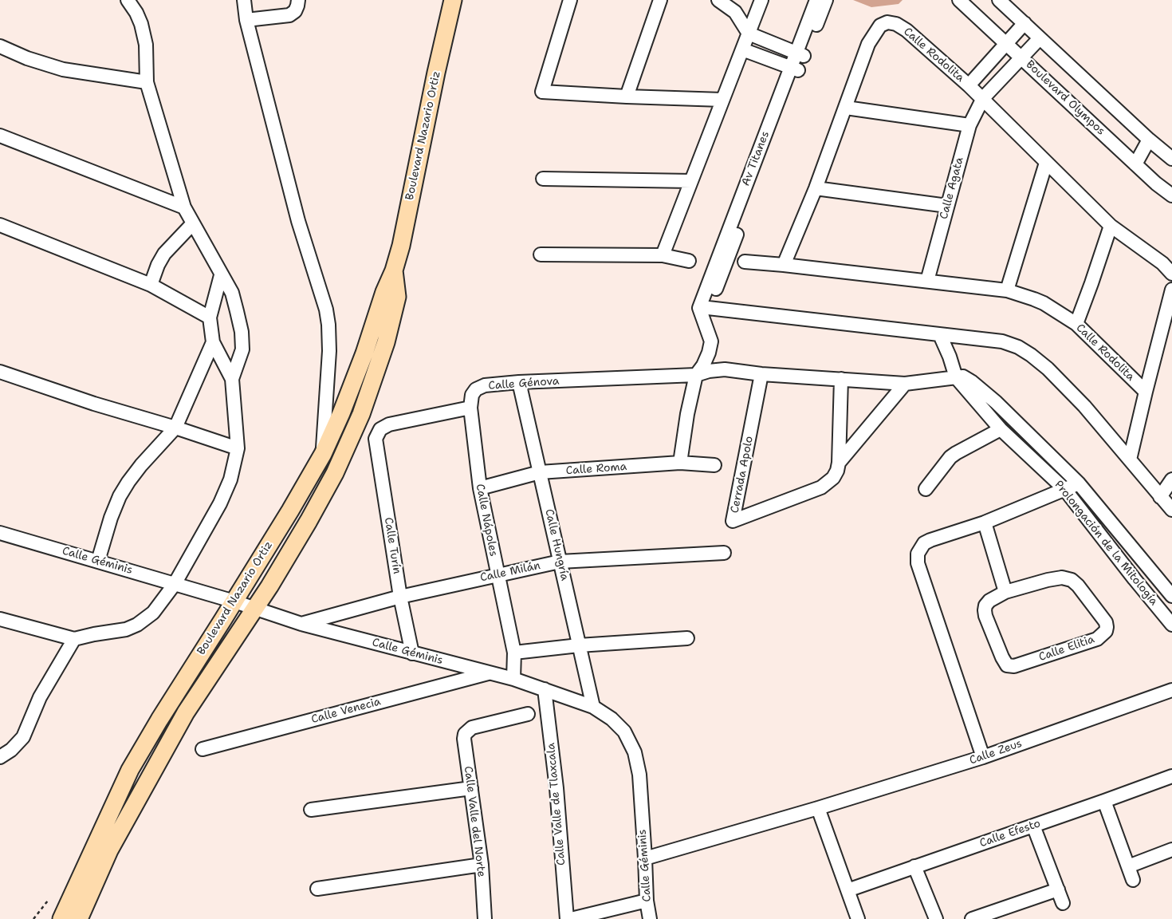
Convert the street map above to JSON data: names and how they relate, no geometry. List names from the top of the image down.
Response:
{
  "streets": {
    "main road": ["Boulevard Nazario Ortiz"],
    "street": [
      "Calle Rodolita",
      "Boulevard Olympos",
      "Av Titanes",
      "Calle Agata",
      "Calle Génova",
      "Calle Roma",
      "Cerrada Apolo",
      "Calle Nápoles",
      "Prolongación de la Mitología",
      "Calle Hungría",
      "Calle Turín",
      "Calle Géminis",
      "Calle Milán",
      "Calle Elitia",
      "Calle Venecia",
      "Calle Zeus",
      "Calle Valle de Tlaxcala",
      "Calle Valle del Norte",
      "Calle Efesto"
    ]
  },
  "crossings": [
    ["Calle Rodolita", "Calle Agata"],
    ["Boulevard Olympos", "Calle Agata"],
    ["Boulevard Nazario Ortiz", "Calle Géminis"],
    ["Calle Génova", "Cerrada Apolo"],
    ["Calle Génova", "Calle Nápoles"],
    ["Calle Génova", "Calle Hungría"],
    ["Calle Génova", "Calle Turín"],
    ["Calle Roma", "Calle Nápoles"],
    ["Calle Roma", "Calle Hungría"],
    ["Calle Nápoles", "Calle Turín"],
    ["Calle Nápoles", "Calle Géminis"],
    ["Calle Nápoles", "Calle Milán"],
    ["Calle Hungría", "Calle Géminis"],
    ["Calle Hungría", "Calle Milán"],
    ["Calle Turín", "Calle Géminis"],
    ["Calle Turín", "Calle Milán"],
    ["Calle Géminis", "Calle Milán"],
    ["Calle Géminis", "Calle Venecia"],
    ["Calle Géminis", "Calle Zeus"],
    ["Calle Géminis", "Calle Valle de Tlaxcala"]
  ]
}
